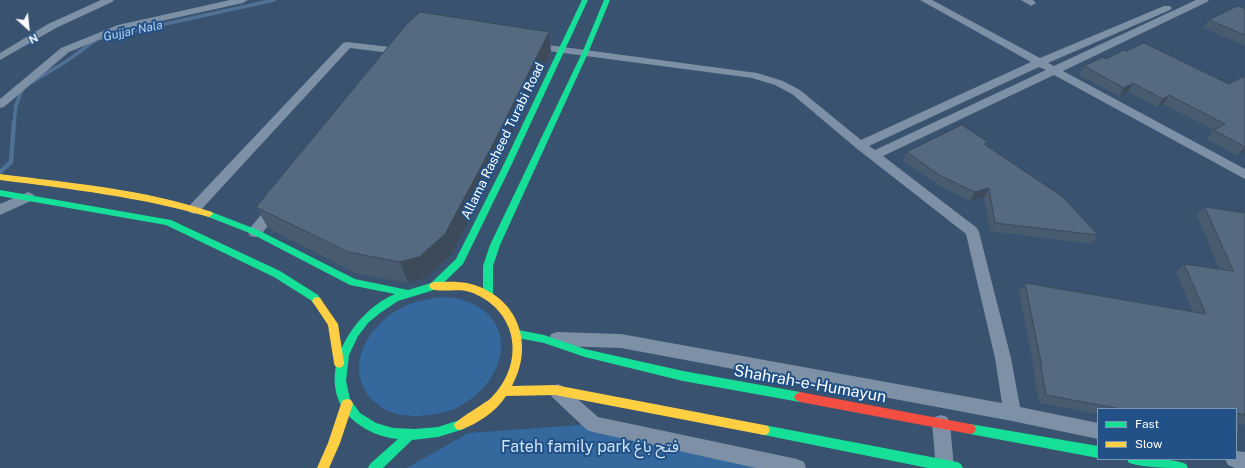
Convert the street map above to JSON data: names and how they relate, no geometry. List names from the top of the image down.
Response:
{
  "streets": {
    "main road": ["Allama Rasheed Turabi Road", "Shahrah-e-Humayun"]
  },
  "water": ["Gujjar Nala"],
  "parks": ["Fateh family park فتح باغ"],
  "legend": ["Fast", "Slow"],
  "north": "bottom right"
}
